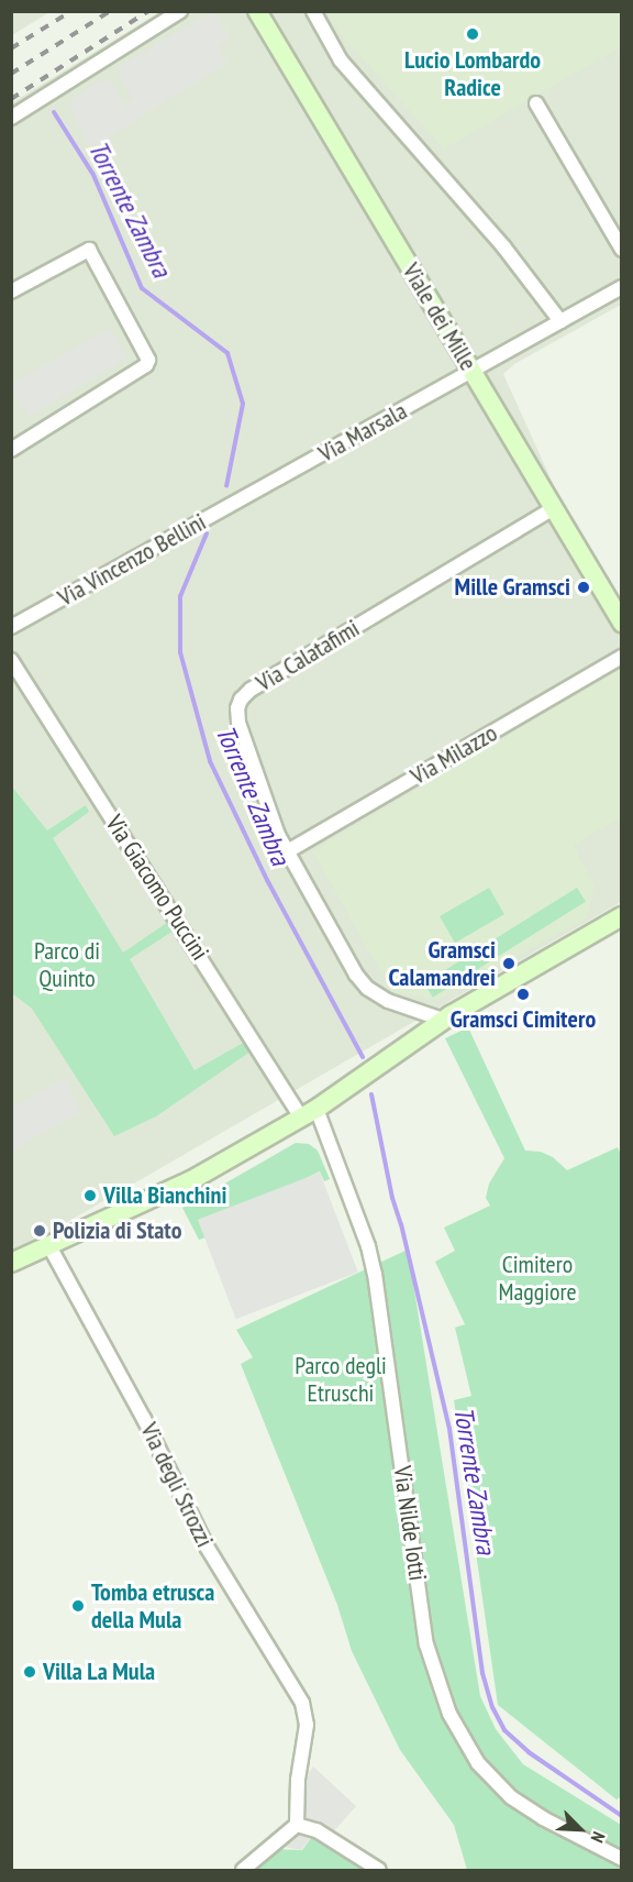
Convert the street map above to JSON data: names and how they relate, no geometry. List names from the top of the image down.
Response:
{
  "streets": {
    "street": [
      "Viale dei Mille",
      "Via Marsala",
      "Via Vincenzo Bellini",
      "Via Calatafimi",
      "Via Milazzo",
      "Via Giacomo Puccini",
      "Via degli Strozzi",
      "Via Nilde Iotti"
    ]
  },
  "crossings": [
    ["Viale dei Mille", "Via Marsala"],
    ["Viale dei Mille", "Via Calatafimi"],
    ["Via Marsala", "Via Vincenzo Bellini"],
    ["Via Calatafimi", "Via Milazzo"],
    ["Via Giacomo Puccini", "Via Nilde Iotti"]
  ],
  "water": ["Torrente Zambra"],
  "parks": ["Parco di Quinto", "Cimitero Maggiore", "Parco degli Etruschi"],
  "places": [
    "Lucio Lombardo Radice",
    "Mille Gramsci",
    "Gramsci Calamandrei",
    "Gramsci Cimitero",
    "Villa Bianchini",
    "Polizia di Stato",
    "Tomba etrusca della Mula",
    "Villa La Mula"
  ],
  "north": "bottom right"
}
